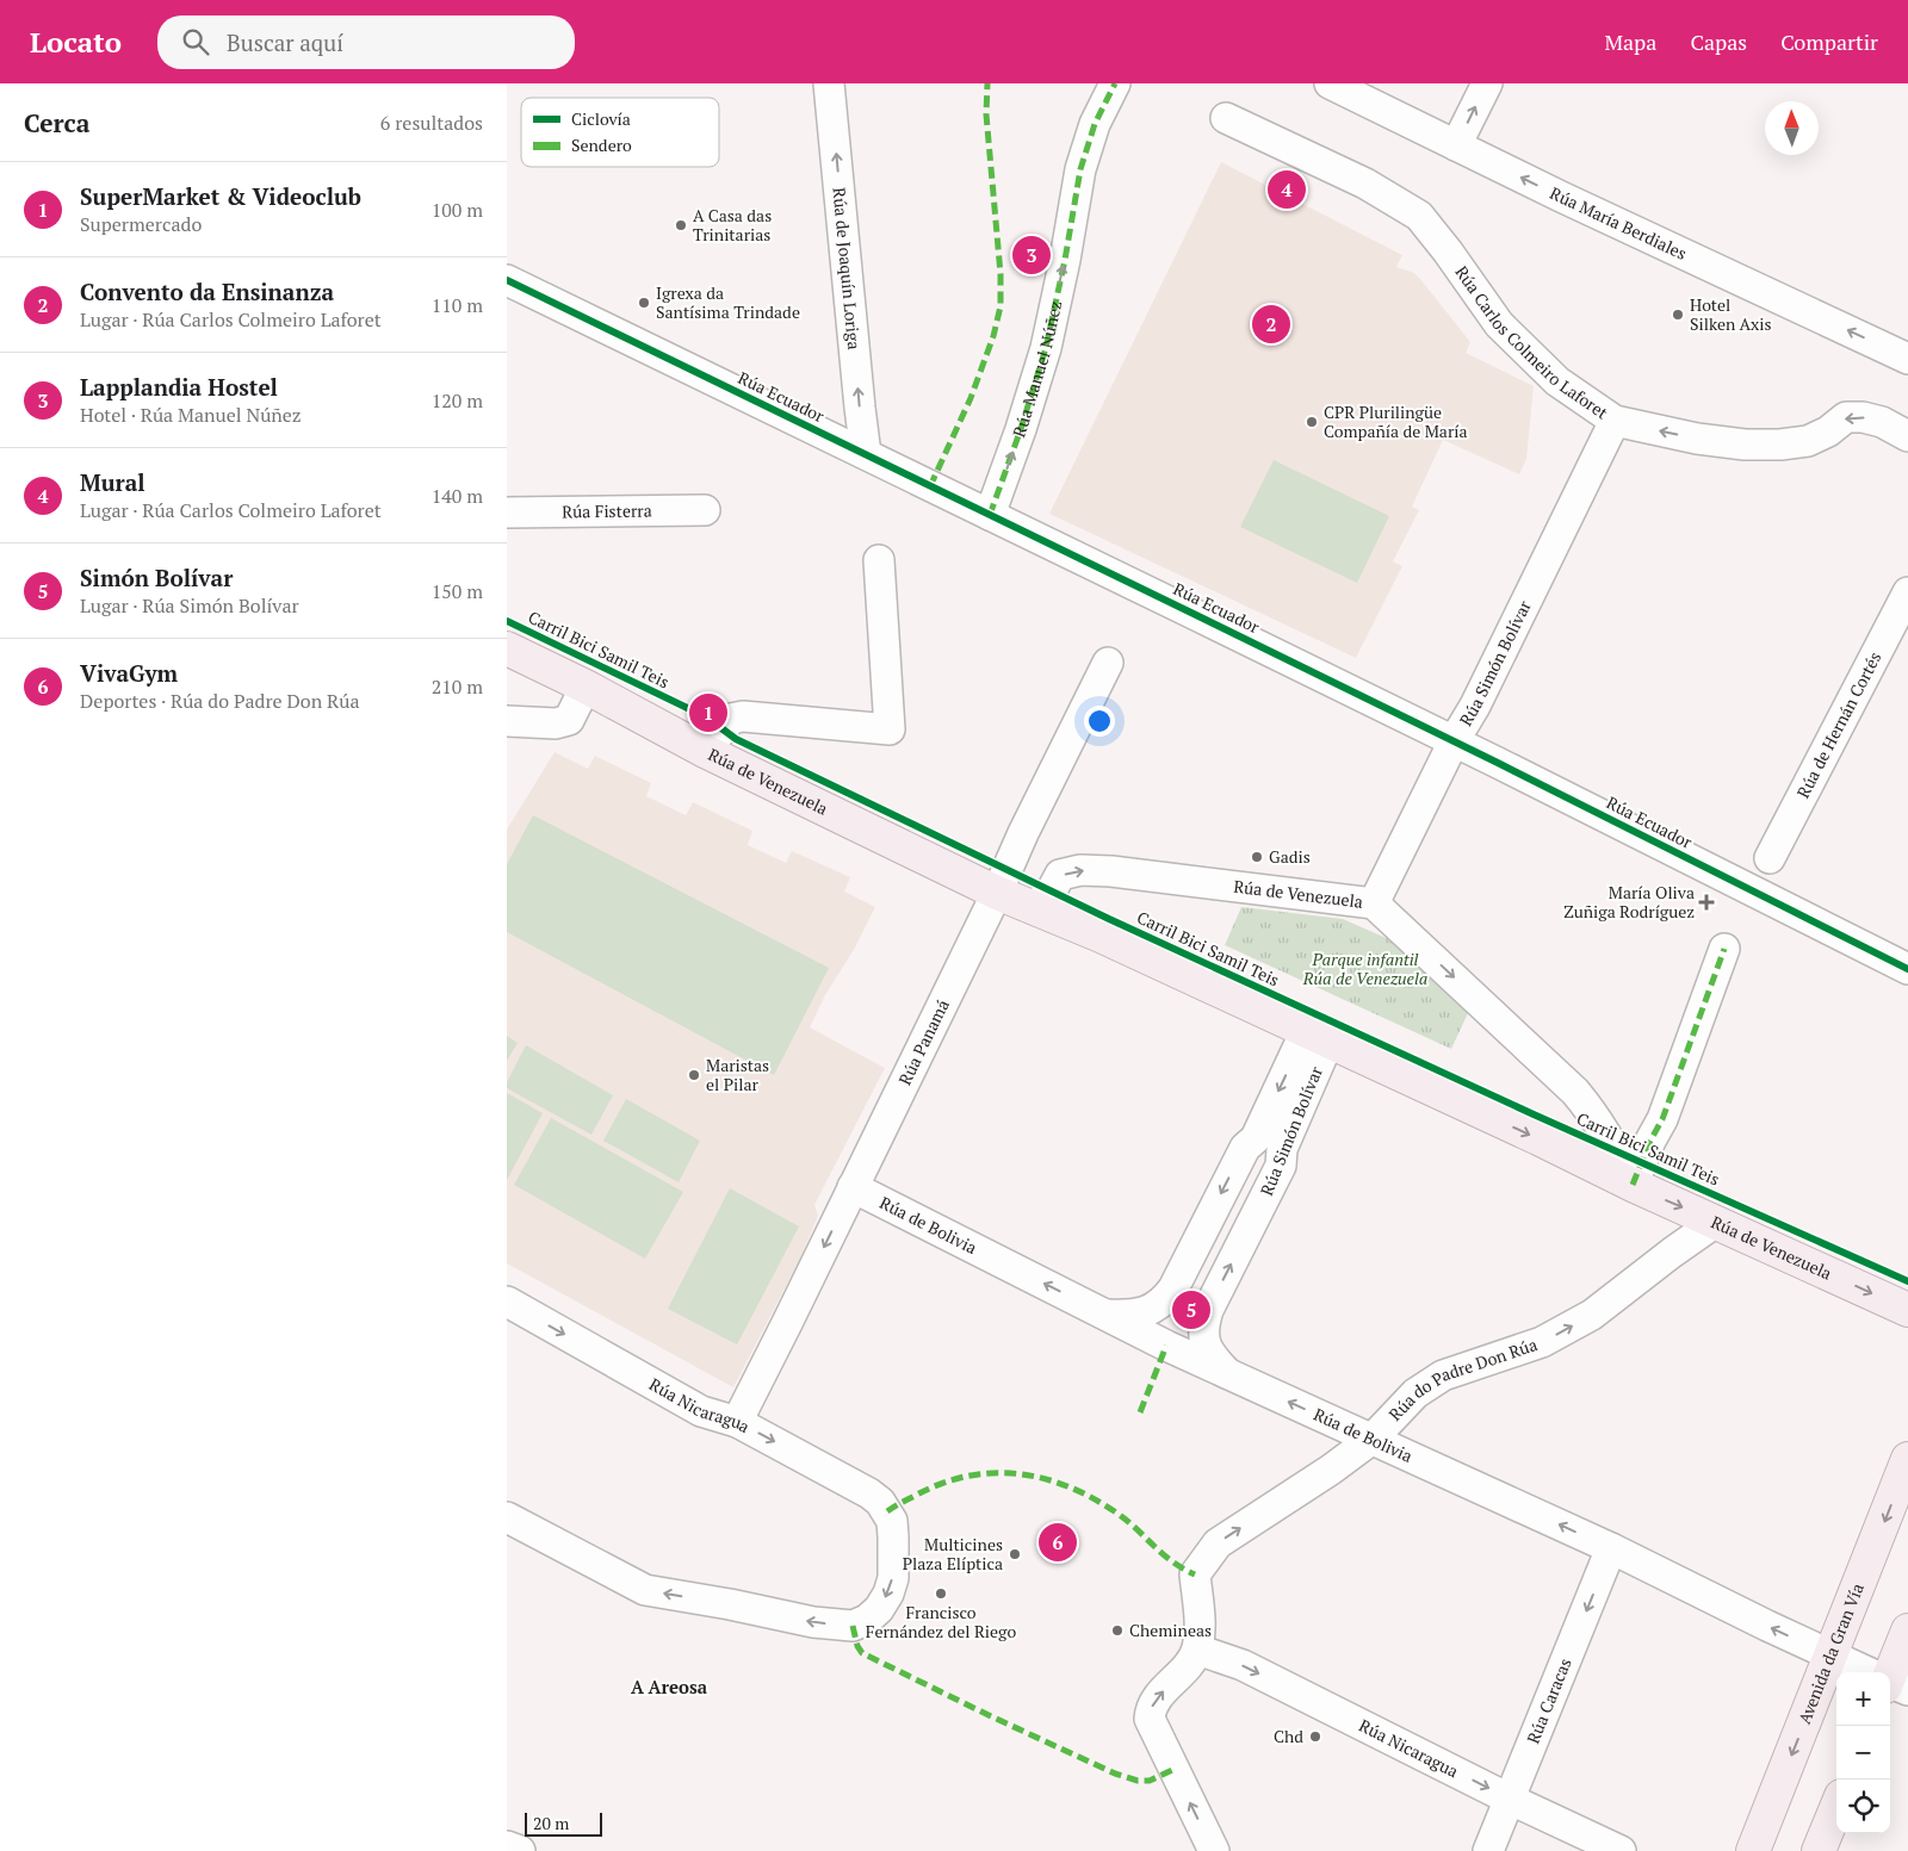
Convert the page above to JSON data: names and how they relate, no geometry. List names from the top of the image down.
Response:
{
  "streets": {
    "main road": ["Rúa de Venezuela", "Avenida da Gran Vía"],
    "street": [
      "Rúa María Berdiales",
      "Rúa de Joaquín Loriga",
      "Rúa Carlos Colmeiro Laforet",
      "Rúa Manuel Núñez",
      "Rúa Ecuador",
      "Rúa Fisterra",
      "Rúa Simón Bolívar",
      "Rúa de Hernán Cortés",
      "Rúa Panamá",
      "Rúa de Bolivia",
      "Rúa do Padre Don Rúa",
      "Rúa Nicaragua",
      "Rúa Caracas"
    ],
    "cycle path": ["Carril Bici Samil Teis"]
  },
  "crossings": [
    ["Rúa de Joaquín Loriga", "Rúa Ecuador"],
    ["Rúa Carlos Colmeiro Laforet", "Rúa Simón Bolívar"],
    ["Rúa Manuel Núñez", "Rúa Ecuador"],
    ["Rúa Ecuador", "Rúa Simón Bolívar"],
    ["Rúa Simón Bolívar", "Rúa de Venezuela"],
    ["Rúa Simón Bolívar", "Rúa de Bolivia"],
    ["Rúa de Venezuela", "Rúa Panamá"],
    ["Rúa de Venezuela", "Rúa do Padre Don Rúa"],
    ["Rúa Panamá", "Rúa de Bolivia"],
    ["Rúa Panamá", "Rúa Nicaragua"],
    ["Rúa de Bolivia", "Rúa do Padre Don Rúa"],
    ["Rúa de Bolivia", "Avenida da Gran Vía"],
    ["Rúa de Bolivia", "Rúa Caracas"],
    ["Rúa do Padre Don Rúa", "Rúa Nicaragua"],
    ["Rúa Nicaragua", "Rúa Caracas"]
  ],
  "one_way": [
    "Rúa María Berdiales",
    "Rúa de Joaquín Loriga",
    "Rúa Carlos Colmeiro Laforet",
    "Rúa Manuel Núñez",
    "Rúa de Venezuela",
    "Rúa de Bolivia",
    "Rúa do Padre Don Rúa",
    "Avenida da Gran Vía",
    "Rúa Caracas"
  ],
  "districts": ["A Areosa"],
  "parks": ["Parque infantil Rúa de Venezuela"],
  "places": {
    "other": [
      "A Casa das Trinitarias",
      "Igrexa da Santísima Trindade",
      "Hotel Silken Axis",
      "CPR Plurilingüe Compañía de María",
      "Gadis",
      "Maristas el Pilar",
      "Multicines Plaza Elíptica",
      "Francisco Fernández del Riego",
      "Chemineas",
      "Chd"
    ],
    "health": ["María Oliva Zuñiga Rodríguez"]
  },
  "legend": ["Ciclovía", "Sendero"],
  "scale_bar": "20 m",
  "north": "top",
  "page": {
    "header": "Locato",
    "search": "Buscar aquí",
    "nav": ["Mapa", "Capas", "Compartir"],
    "heading": ["Cerca", "6 resultados"],
    "list": [
      {
        "mark": "1",
        "name": "SuperMarket & Videoclub",
        "note": "Supermercado",
        "value": "100 m"
      },
      {
        "mark": "2",
        "name": "Convento da Ensinanza",
        "note": "Lugar · Rúa Carlos Colmeiro Laforet",
        "value": "110 m"
      },
      {
        "mark": "3",
        "name": "Lapplandia Hostel",
        "note": "Hotel · Rúa Manuel Núñez",
        "value": "120 m"
      },
      {
        "mark": "4",
        "name": "Mural",
        "note": "Lugar · Rúa Carlos Colmeiro Laforet",
        "value": "140 m"
      },
      {
        "mark": "5",
        "name": "Simón Bolívar",
        "note": "Lugar · Rúa Simón Bolívar",
        "value": "150 m"
      },
      {
        "mark": "6",
        "name": "VivaGym",
        "note": "Deportes · Rúa do Padre Don Rúa",
        "value": "210 m"
      }
    ],
    "pins": [
      "4",
      "3",
      "2",
      "1",
      "5",
      "6"
    ],
    "map_buttons": ["+", "−"],
    "scale": "20 m"
  }
}
